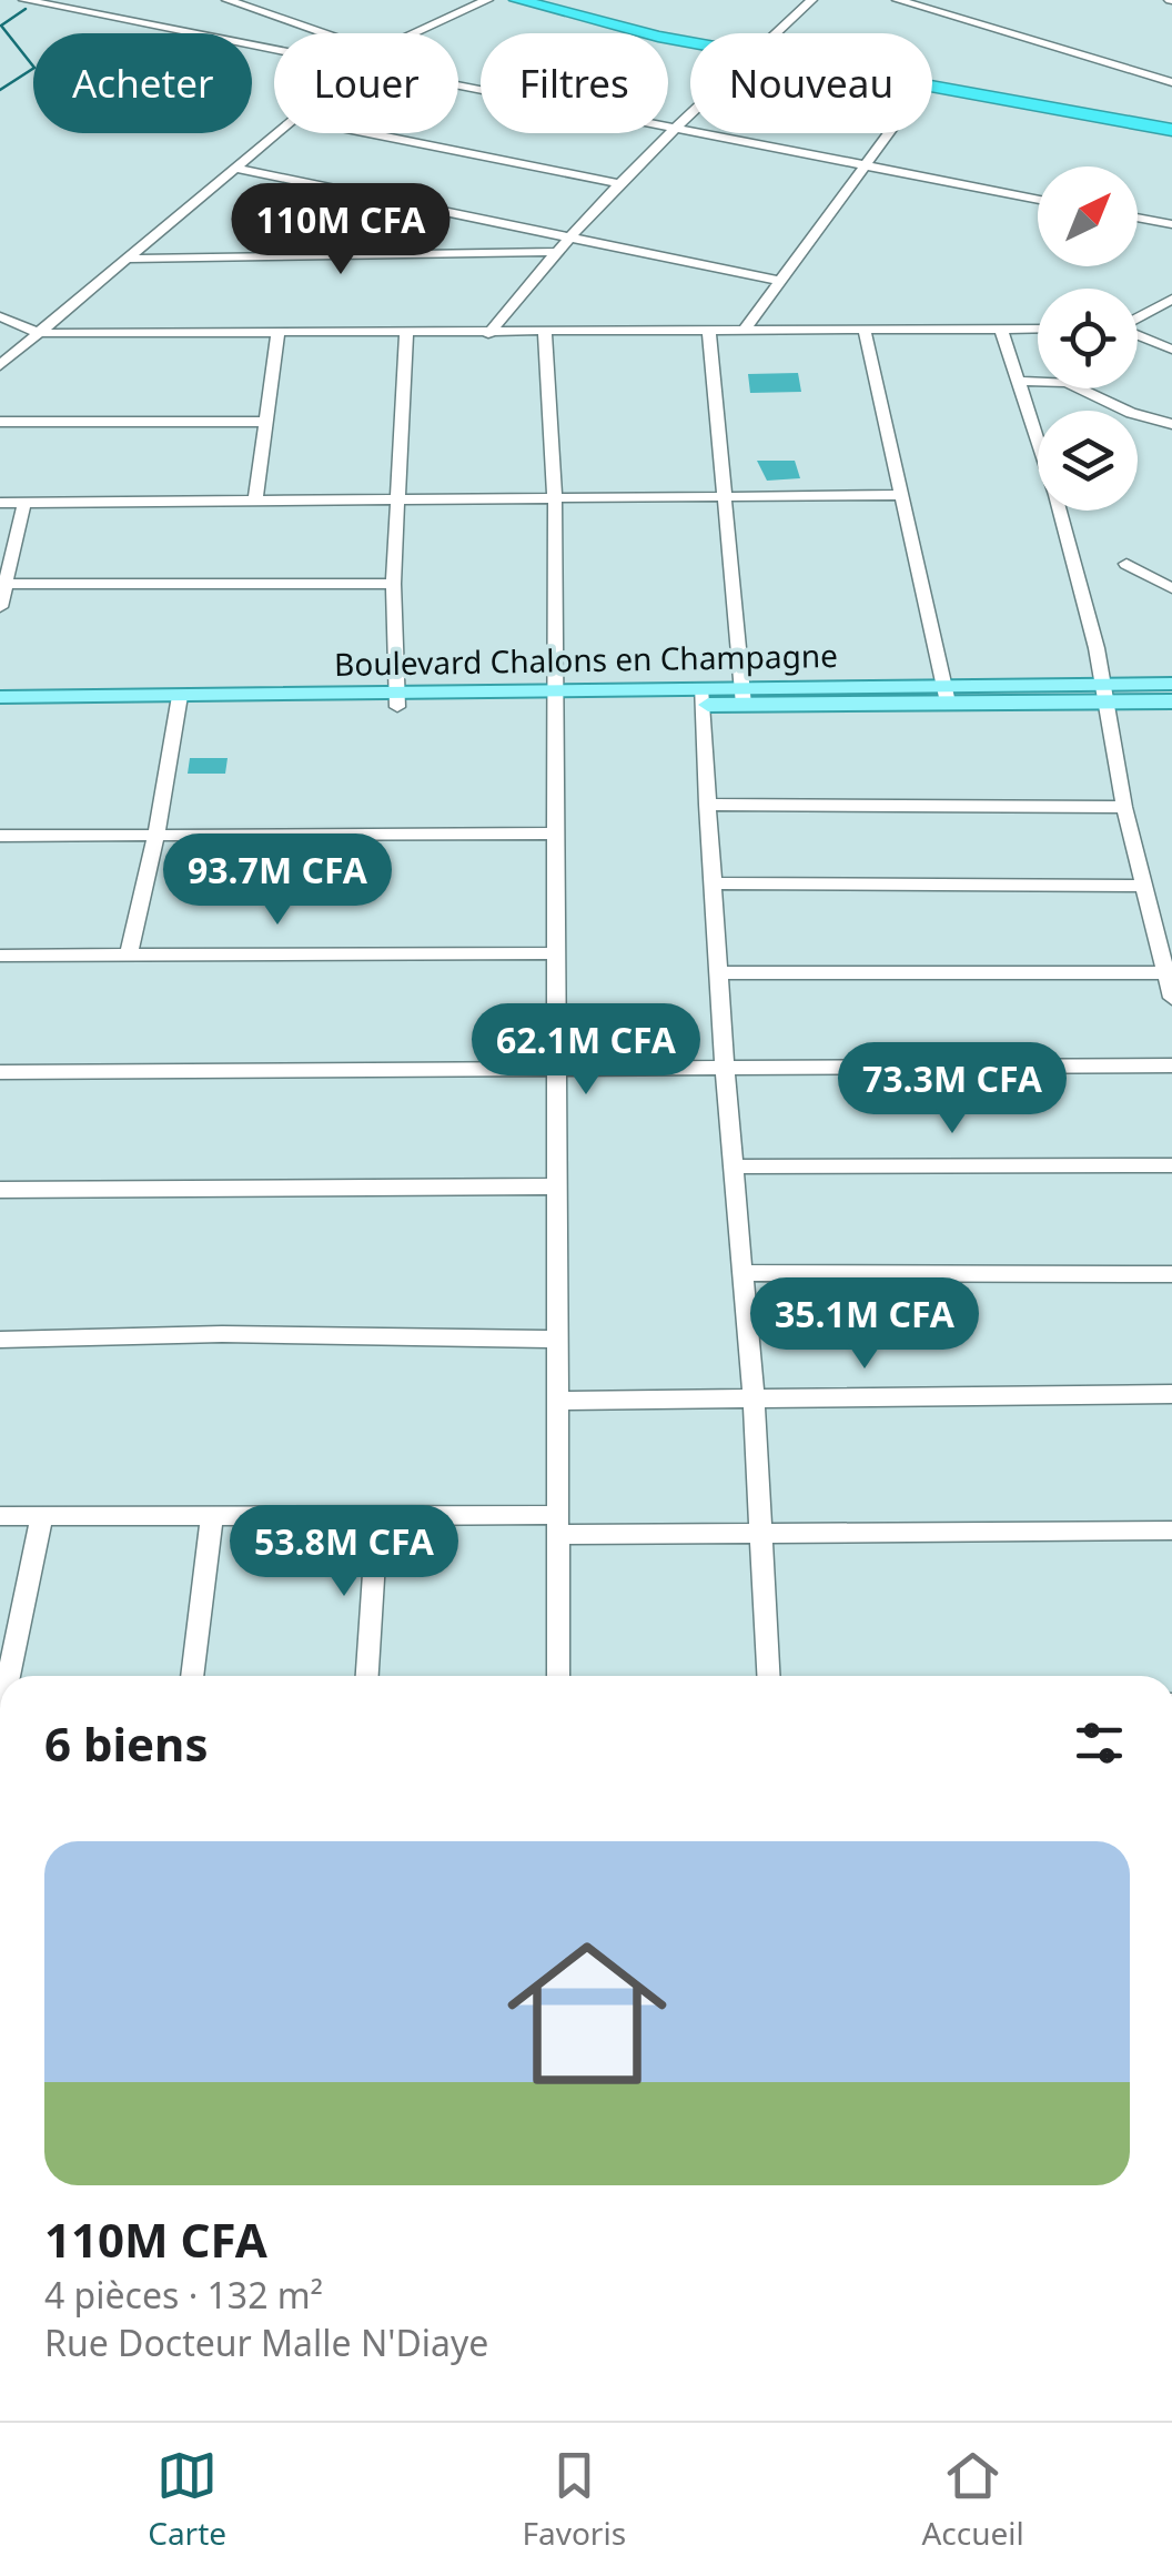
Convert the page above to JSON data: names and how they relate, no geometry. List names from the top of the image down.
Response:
{
  "streets": {
    "main road": ["Boulevard Chalons en Champagne"]
  },
  "north": "top right",
  "page": {
    "chip": [
      "Acheter",
      "Louer",
      "Filtres",
      "Nouveau"
    ],
    "price": [
      "110M CFA",
      "93.7M CFA",
      "62.1M CFA",
      "73.3M CFA",
      "35.1M CFA",
      "53.8M CFA"
    ],
    "heading": "6 biens",
    "list": [
      {
        "name": "110M CFA",
        "note": "4 pièces · 132 m² · Rue Docteur Malle N'Diaye"
      }
    ],
    "tabs": ["Carte", "Favoris", "Accueil"]
  }
}
